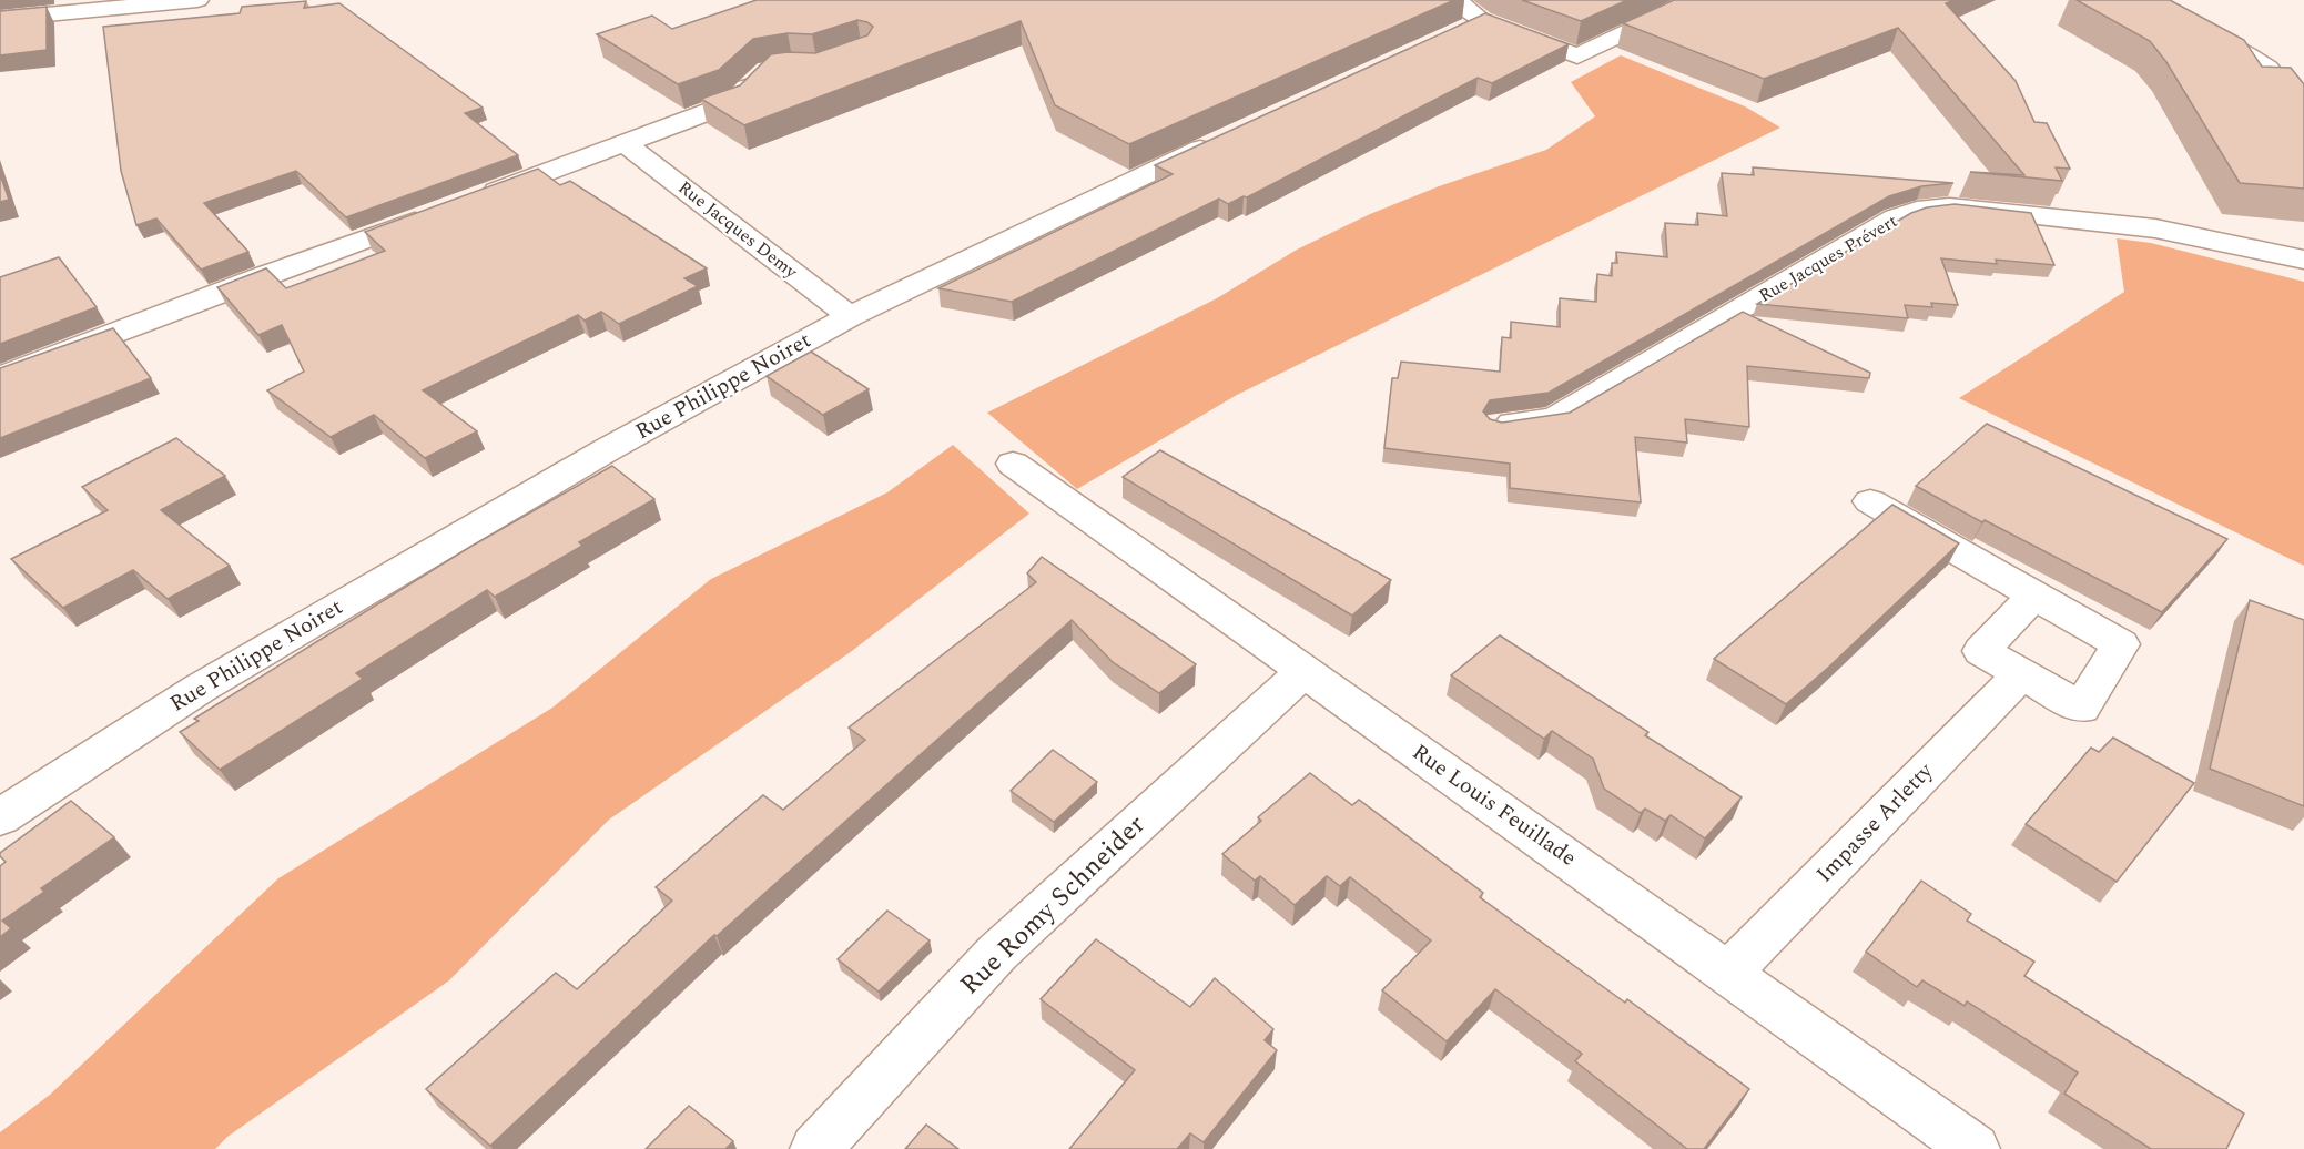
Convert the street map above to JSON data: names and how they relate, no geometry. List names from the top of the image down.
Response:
{
  "streets": {
    "street": [
      "Rue Jacques Demy",
      "Rue Jacques Prévert",
      "Rue Philippe Noiret",
      "Rue Louis Feuillade",
      "Impasse Arletty",
      "Rue Romy Schneider"
    ]
  },
  "crossings": [
    ["Rue Jacques Demy", "Rue Philippe Noiret"],
    ["Rue Louis Feuillade", "Impasse Arletty"],
    ["Rue Louis Feuillade", "Rue Romy Schneider"]
  ]
}
